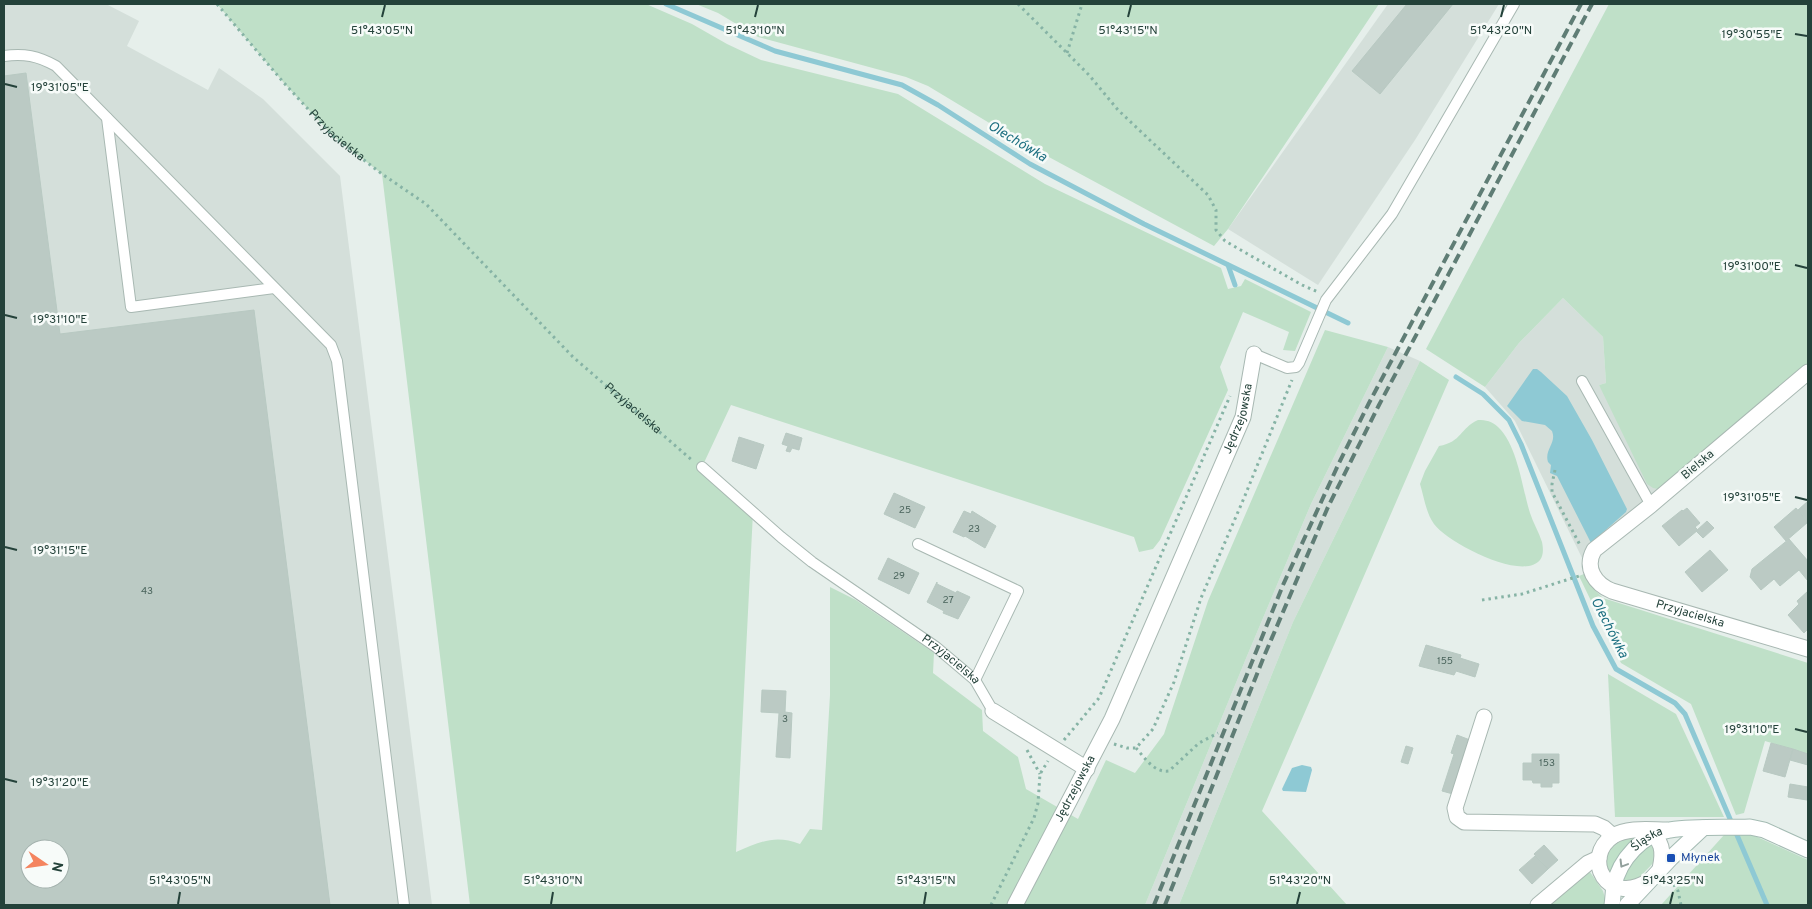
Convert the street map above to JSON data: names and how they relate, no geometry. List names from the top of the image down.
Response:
{
  "streets": {
    "street": [
      "Przyjacielska",
      "Jędrzejowska",
      "Bielska",
      "Śląska"
    ]
  },
  "crossings": [
    ["Przyjacielska", "Jędrzejowska"],
    ["Przyjacielska", "Bielska"]
  ],
  "water": ["Olechówka"],
  "places": {
    "transit": ["Młynek"]
  },
  "house_numbers": [
    "25",
    "23",
    "29",
    "43",
    "27",
    "155",
    "3",
    "153"
  ],
  "north": "right",
  "coordinates": [
    "51°43'05\"N",
    "51°43'10\"N",
    "51°43'15\"N",
    "51°43'20\"N",
    "19°30'55\"E",
    "19°31'05\"E",
    "19°31'00\"E",
    "19°31'10\"E",
    "19°31'15\"E",
    "19°31'20\"E",
    "51°43'25\"N"
  ]
}
